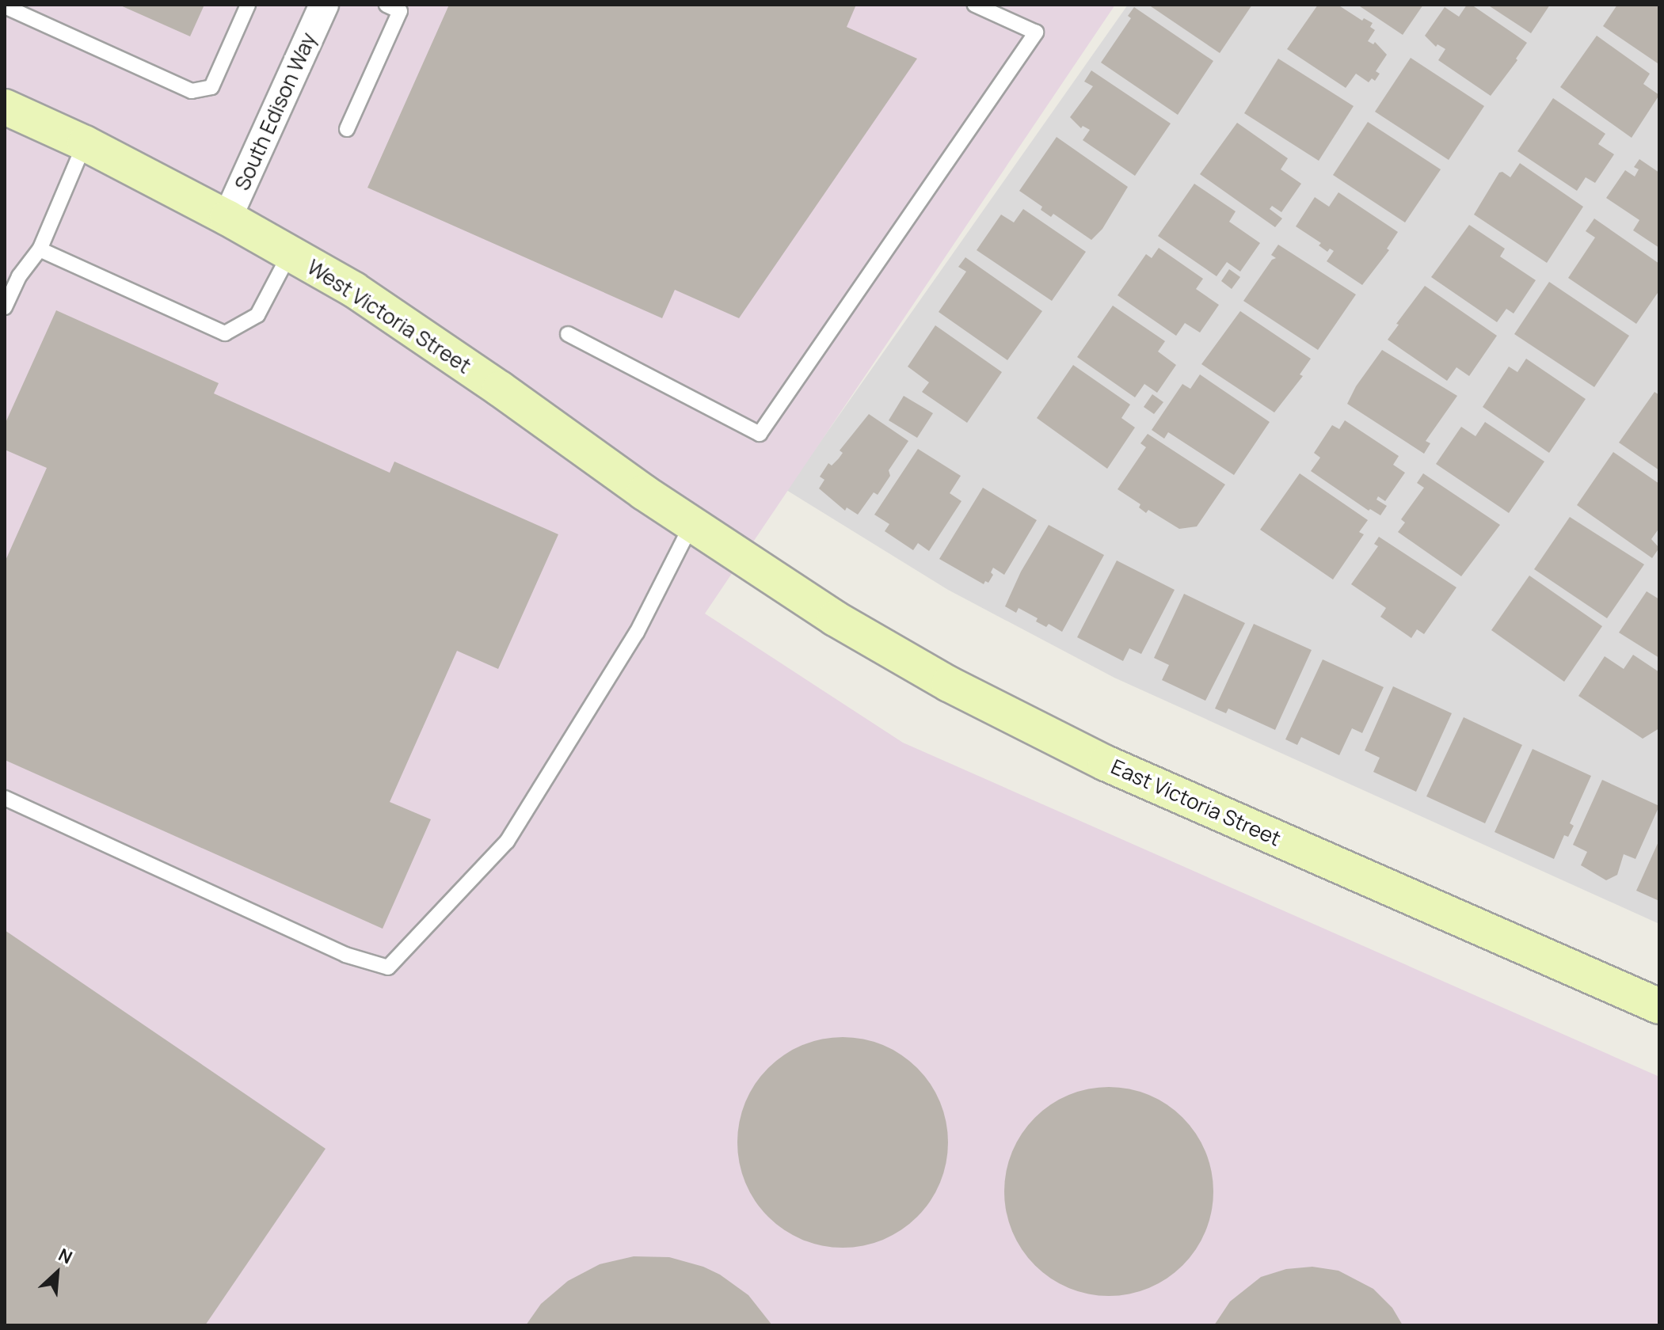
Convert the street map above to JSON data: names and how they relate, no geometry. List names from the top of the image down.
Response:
{
  "streets": {
    "street": ["South Edison Way", "West Victoria Street", "East Victoria Street"]
  },
  "crossings": [
    ["South Edison Way", "West Victoria Street"],
    ["West Victoria Street", "East Victoria Street"]
  ],
  "north": "top right"
}
